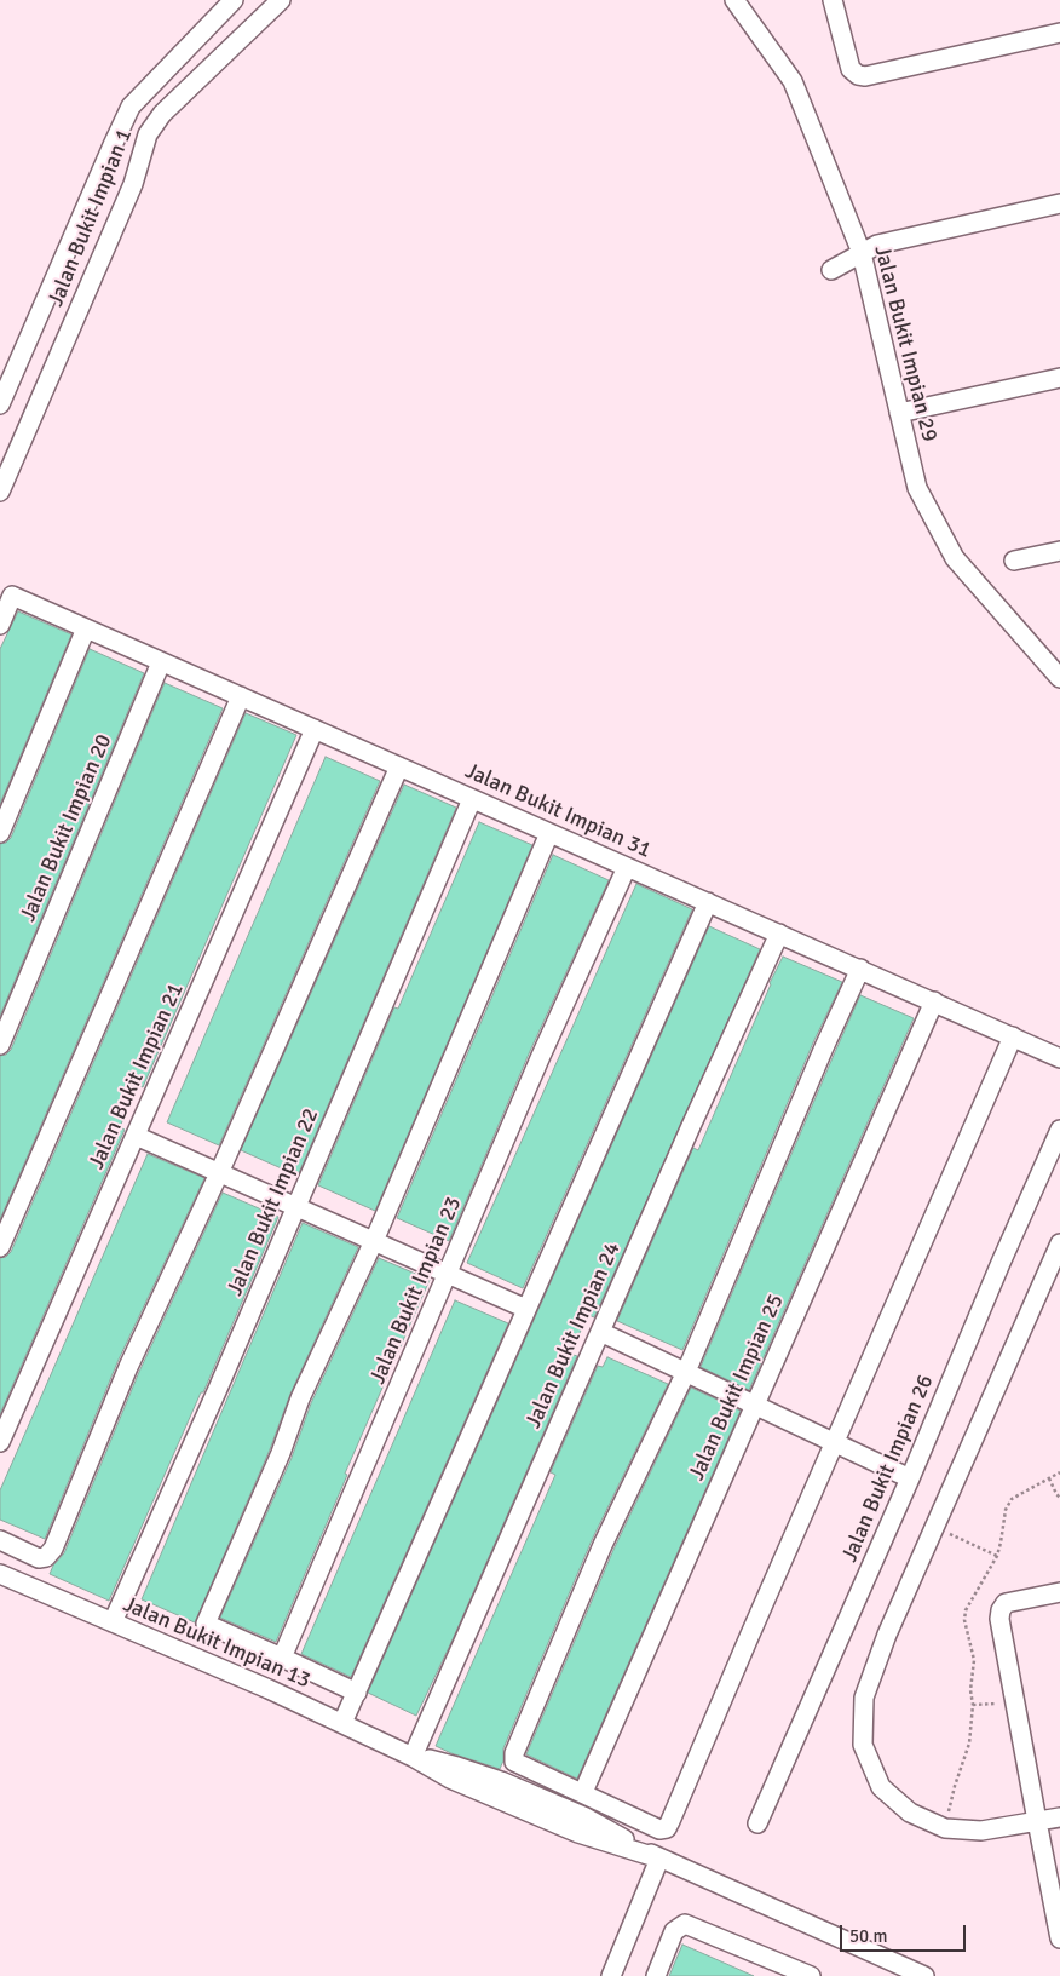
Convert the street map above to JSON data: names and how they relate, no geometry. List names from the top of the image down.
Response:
{
  "streets": {
    "street": [
      "Jalan Bukit Impian 1",
      "Jalan Bukit Impian 29",
      "Jalan Bukit Impian 31",
      "Jalan Bukit Impian 20",
      "Jalan Bukit Impian 21",
      "Jalan Bukit Impian 22",
      "Jalan Bukit Impian 23",
      "Jalan Bukit Impian 24",
      "Jalan Bukit Impian 25",
      "Jalan Bukit Impian 26",
      "Jalan Bukit Impian 13"
    ]
  },
  "crossings": [
    ["Jalan Bukit Impian 31", "Jalan Bukit Impian 20"],
    ["Jalan Bukit Impian 31", "Jalan Bukit Impian 21"],
    ["Jalan Bukit Impian 31", "Jalan Bukit Impian 22"],
    ["Jalan Bukit Impian 31", "Jalan Bukit Impian 23"],
    ["Jalan Bukit Impian 31", "Jalan Bukit Impian 24"],
    ["Jalan Bukit Impian 31", "Jalan Bukit Impian 25"],
    ["Jalan Bukit Impian 22", "Jalan Bukit Impian 13"],
    ["Jalan Bukit Impian 24", "Jalan Bukit Impian 13"]
  ],
  "scale_bar": "50 m"
}
